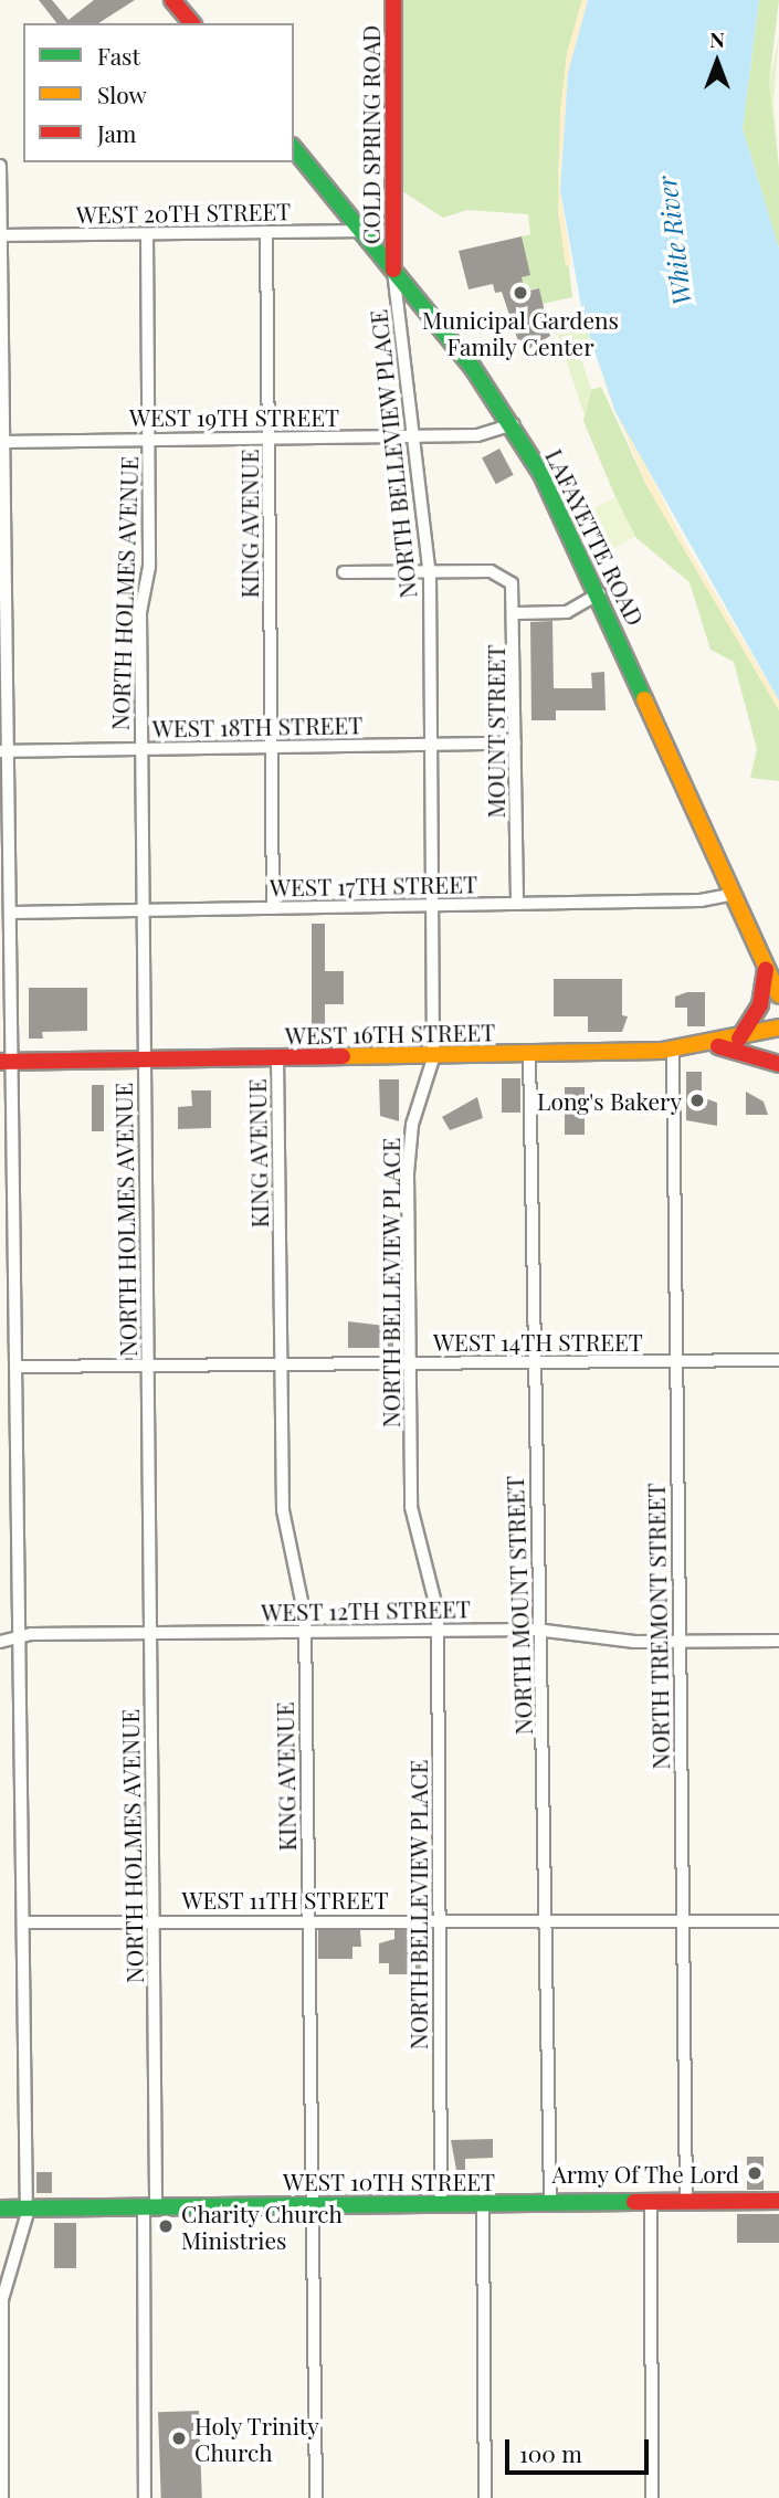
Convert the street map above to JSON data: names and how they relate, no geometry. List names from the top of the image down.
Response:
{
  "streets": {
    "main road": [
      "COLD SPRING ROAD",
      "LAFAYETTE ROAD",
      "WEST 16TH STREET",
      "WEST 10TH STREET"
    ],
    "street": [
      "WEST 20TH STREET",
      "WEST 19TH STREET",
      "NORTH BELLEVIEW PLACE",
      "KING AVENUE",
      "NORTH HOLMES AVENUE",
      "WEST 18TH STREET",
      "MOUNT STREET",
      "WEST 17TH STREET",
      "WEST 14TH STREET",
      "NORTH MOUNT STREET",
      "WEST 12TH STREET",
      "NORTH TREMONT STREET",
      "WEST 11TH STREET"
    ]
  },
  "crossings": [
    ["COLD SPRING ROAD", "NORTH BELLEVIEW PLACE"],
    ["COLD SPRING ROAD", "LAFAYETTE ROAD"],
    ["WEST 20TH STREET", "KING AVENUE"],
    ["WEST 20TH STREET", "LAFAYETTE ROAD"],
    ["WEST 20TH STREET", "NORTH HOLMES AVENUE"],
    ["WEST 19TH STREET", "NORTH BELLEVIEW PLACE"],
    ["WEST 19TH STREET", "KING AVENUE"],
    ["WEST 19TH STREET", "LAFAYETTE ROAD"],
    ["WEST 19TH STREET", "NORTH HOLMES AVENUE"],
    ["NORTH BELLEVIEW PLACE", "LAFAYETTE ROAD"],
    ["NORTH BELLEVIEW PLACE", "WEST 18TH STREET"],
    ["NORTH BELLEVIEW PLACE", "MOUNT STREET"],
    ["NORTH BELLEVIEW PLACE", "WEST 17TH STREET"],
    ["NORTH BELLEVIEW PLACE", "WEST 16TH STREET"],
    ["NORTH BELLEVIEW PLACE", "WEST 14TH STREET"],
    ["NORTH BELLEVIEW PLACE", "WEST 12TH STREET"],
    ["NORTH BELLEVIEW PLACE", "WEST 11TH STREET"],
    ["NORTH BELLEVIEW PLACE", "WEST 10TH STREET"],
    ["KING AVENUE", "WEST 18TH STREET"],
    ["KING AVENUE", "WEST 17TH STREET"],
    ["KING AVENUE", "WEST 16TH STREET"],
    ["KING AVENUE", "WEST 14TH STREET"],
    ["KING AVENUE", "WEST 12TH STREET"],
    ["KING AVENUE", "WEST 11TH STREET"],
    ["KING AVENUE", "WEST 10TH STREET"],
    ["LAFAYETTE ROAD", "WEST 17TH STREET"],
    ["NORTH HOLMES AVENUE", "WEST 18TH STREET"],
    ["NORTH HOLMES AVENUE", "WEST 17TH STREET"],
    ["NORTH HOLMES AVENUE", "WEST 16TH STREET"],
    ["NORTH HOLMES AVENUE", "WEST 14TH STREET"],
    ["NORTH HOLMES AVENUE", "WEST 12TH STREET"],
    ["NORTH HOLMES AVENUE", "WEST 11TH STREET"],
    ["NORTH HOLMES AVENUE", "WEST 10TH STREET"],
    ["WEST 18TH STREET", "MOUNT STREET"],
    ["MOUNT STREET", "WEST 17TH STREET"],
    ["WEST 16TH STREET", "NORTH MOUNT STREET"],
    ["WEST 16TH STREET", "NORTH TREMONT STREET"],
    ["WEST 14TH STREET", "NORTH MOUNT STREET"],
    ["WEST 14TH STREET", "NORTH TREMONT STREET"],
    ["NORTH MOUNT STREET", "WEST 12TH STREET"],
    ["NORTH MOUNT STREET", "WEST 11TH STREET"],
    ["NORTH MOUNT STREET", "WEST 10TH STREET"],
    ["WEST 12TH STREET", "NORTH TREMONT STREET"],
    ["NORTH TREMONT STREET", "WEST 11TH STREET"],
    ["NORTH TREMONT STREET", "WEST 10TH STREET"]
  ],
  "water": ["White River"],
  "places": [
    "Municipal Gardens Family Center",
    "Long's Bakery",
    "Army Of The Lord",
    "Charity Church Ministries",
    "Holy Trinity Church"
  ],
  "legend": ["Fast", "Slow", "Jam"],
  "scale_bar": "100 m",
  "north": "top"
}
